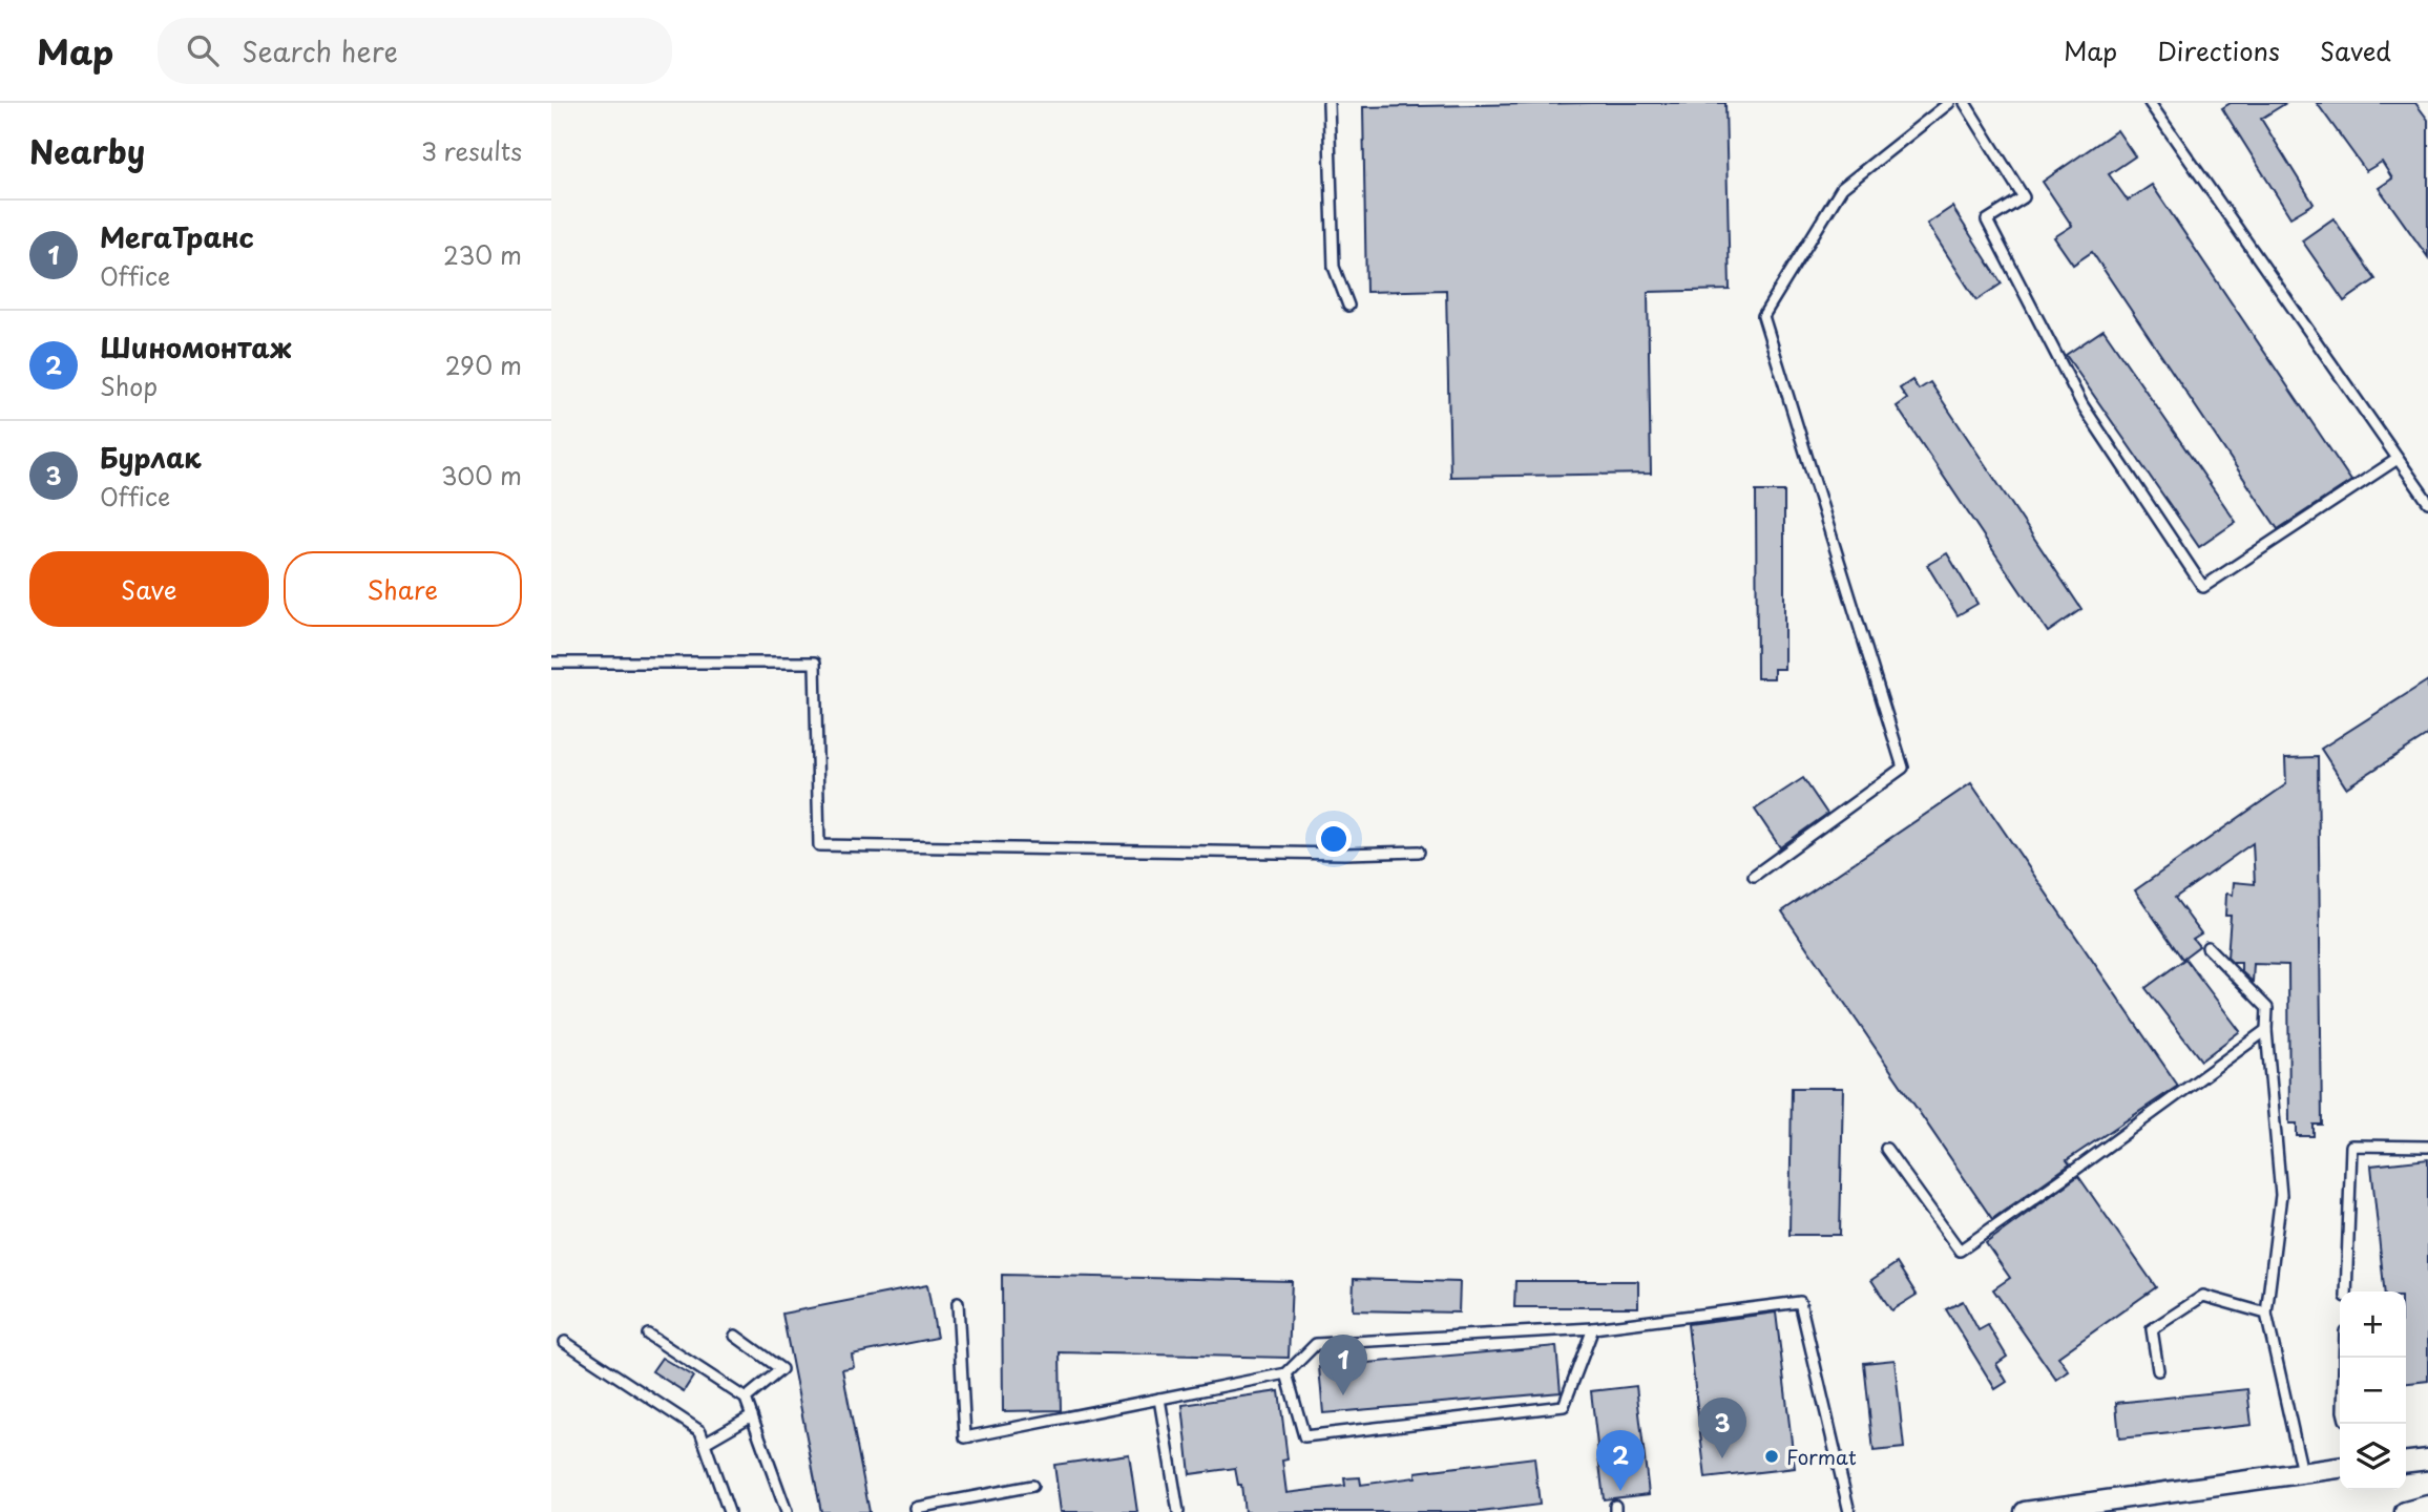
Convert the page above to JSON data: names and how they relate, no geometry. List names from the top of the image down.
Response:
{
  "places": ["Format"],
  "page": {
    "header": "Map",
    "search": "Search here",
    "nav": ["Map", "Directions", "Saved"],
    "heading": ["Nearby", "3 results"],
    "list": [
      {
        "mark": "1",
        "name": "МегаТранс",
        "note": "Office",
        "value": "230 m"
      },
      {
        "mark": "2",
        "name": "Шиномонтаж",
        "note": "Shop",
        "value": "290 m"
      },
      {
        "mark": "3",
        "name": "Бурлак",
        "note": "Office",
        "value": "300 m"
      }
    ],
    "buttons": ["Save", "Share"],
    "map_buttons": ["+", "−"],
    "pins": ["1", "3", "2"]
  }
}
